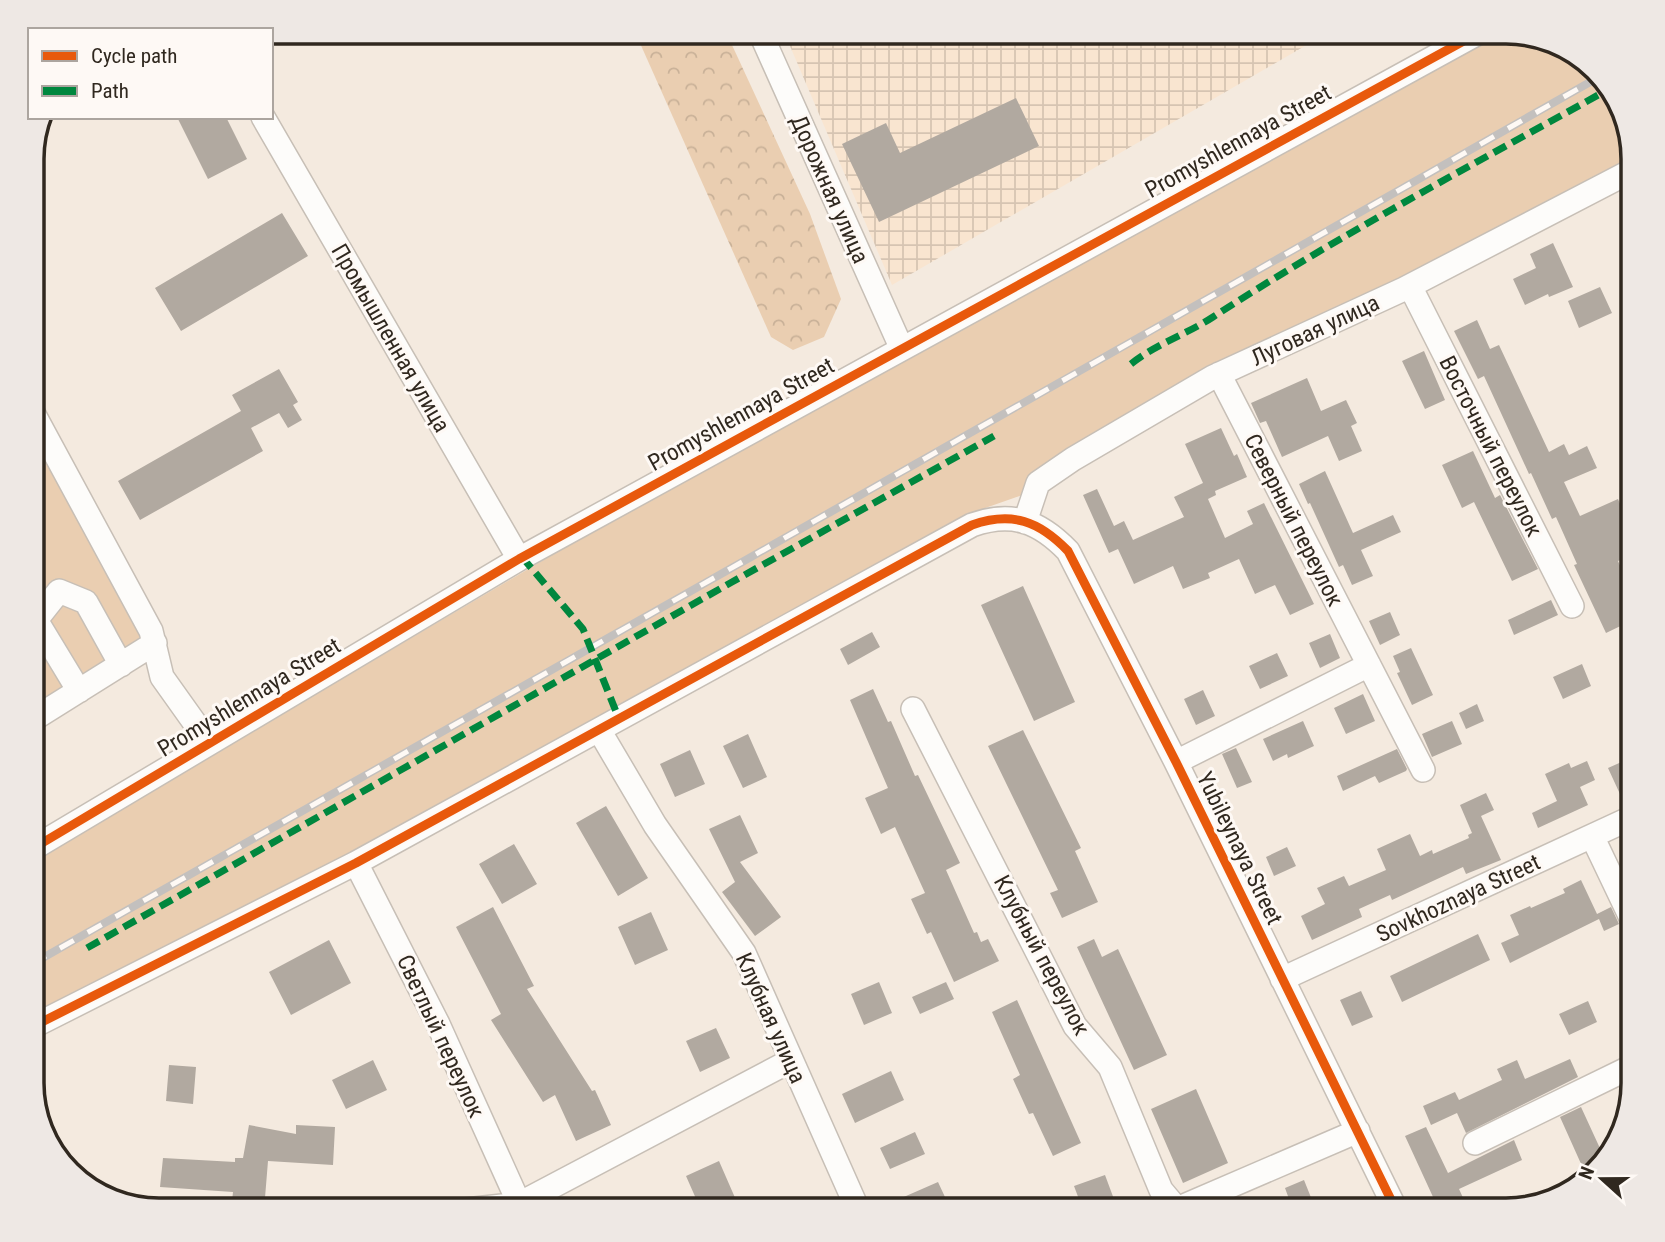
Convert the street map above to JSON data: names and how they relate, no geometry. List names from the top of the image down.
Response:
{
  "streets": {
    "street": [
      "Promyshlennaya Street",
      "Дорожная улица",
      "Луговая улица",
      "Промышленная улица",
      "Восточный переулок",
      "Северный переулок",
      "Yubileynaya Street",
      "Sovkhoznaya Street",
      "Клубный переулок",
      "Клубная улица",
      "Светлый переулок"
    ]
  },
  "crossings": [
    ["Promyshlennaya Street", "Дорожная улица"],
    ["Promyshlennaya Street", "Промышленная улица"],
    ["Луговая улица", "Восточный переулок"],
    ["Луговая улица", "Северный переулок"],
    ["Луговая улица", "Yubileynaya Street"],
    ["Yubileynaya Street", "Sovkhoznaya Street"],
    ["Yubileynaya Street", "Клубный переулок"]
  ],
  "legend": ["Cycle path", "Path"],
  "north": "left"
}
